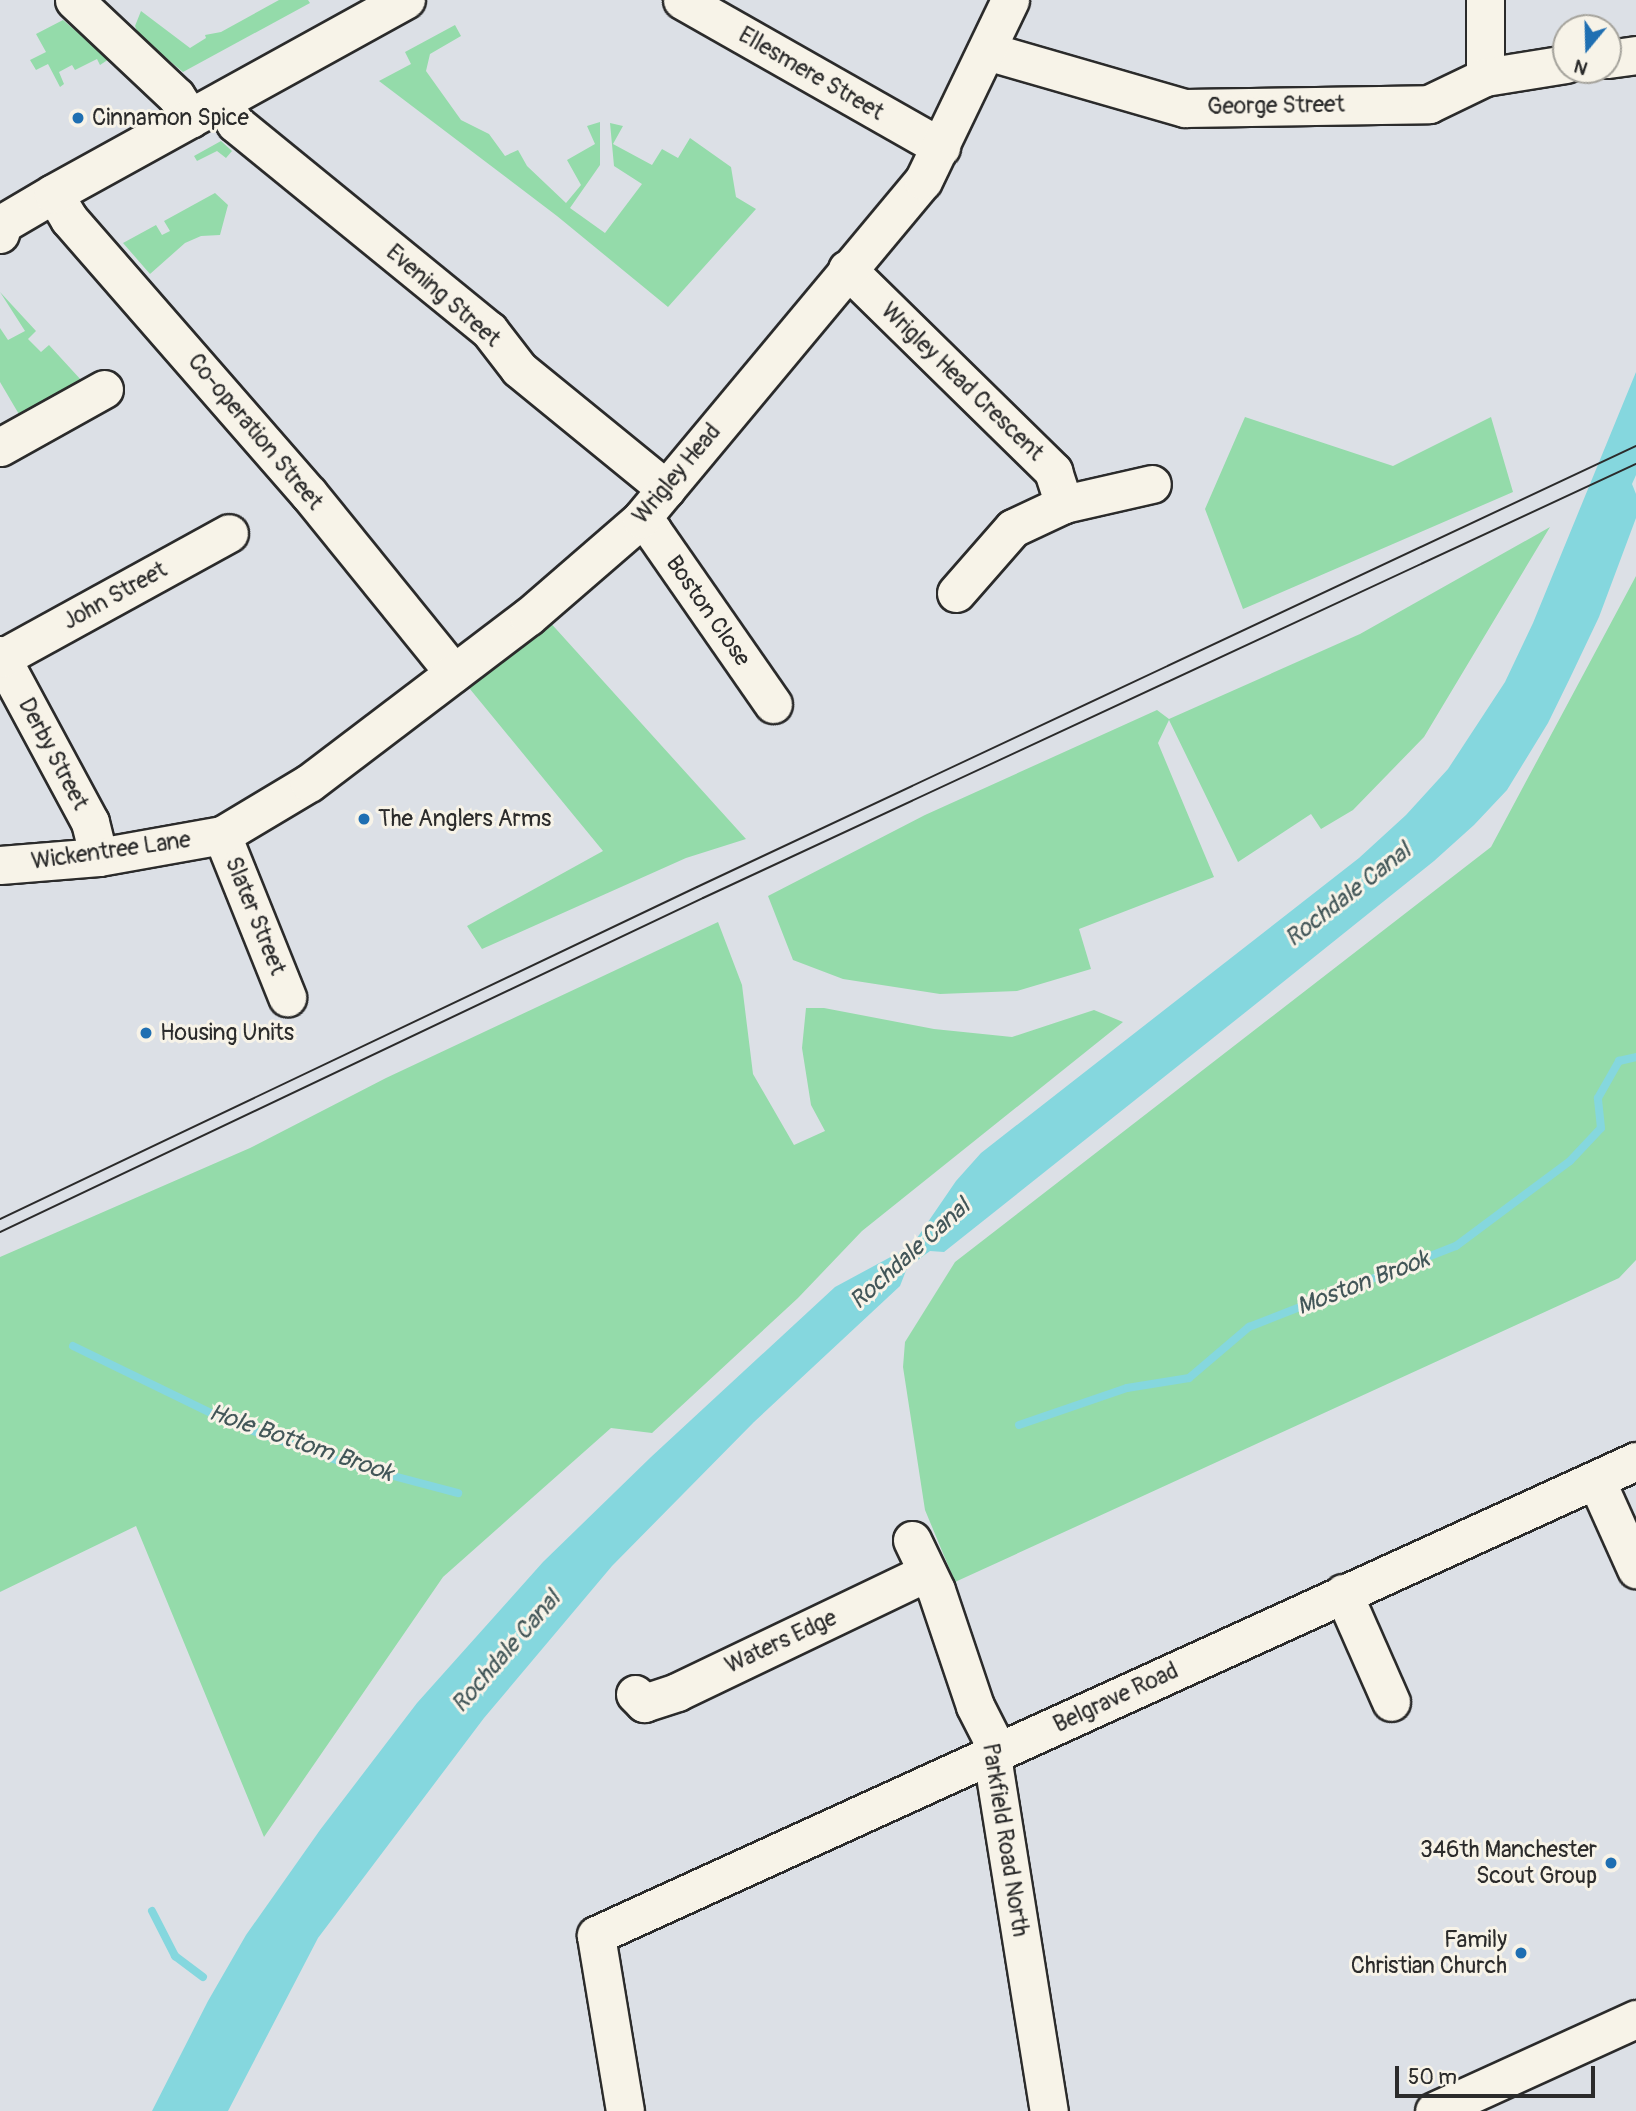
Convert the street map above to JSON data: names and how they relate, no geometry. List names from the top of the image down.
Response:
{
  "streets": {
    "street": [
      "Ellesmere Street",
      "George Street",
      "Evening Street",
      "Wrigley Head Crescent",
      "Co-operation Street",
      "Wrigley Head",
      "John Street",
      "Boston Close",
      "Derby Street",
      "Wickentree Lane",
      "Slater Street",
      "Waters Edge",
      "Belgrave Road",
      "Parkfield Road North"
    ]
  },
  "crossings": [
    ["Ellesmere Street", "Wrigley Head"],
    ["George Street", "Wrigley Head"],
    ["Evening Street", "Wrigley Head"],
    ["Wrigley Head Crescent", "Wrigley Head"],
    ["Co-operation Street", "Wrigley Head"],
    ["Wrigley Head", "Boston Close"],
    ["Wrigley Head", "Wickentree Lane"],
    ["Wrigley Head", "Slater Street"],
    ["John Street", "Derby Street"],
    ["Derby Street", "Wickentree Lane"],
    ["Wickentree Lane", "Slater Street"],
    ["Waters Edge", "Parkfield Road North"],
    ["Belgrave Road", "Parkfield Road North"]
  ],
  "water": ["Rochdale Canal", "Moston Brook", "Hole Bottom Brook"],
  "places": [
    "Cinnamon Spice",
    "The Anglers Arms",
    "Housing Units",
    "346th Manchester Scout Group",
    "Family Christian Church"
  ],
  "scale_bar": "50 m",
  "north": "bottom"
}
